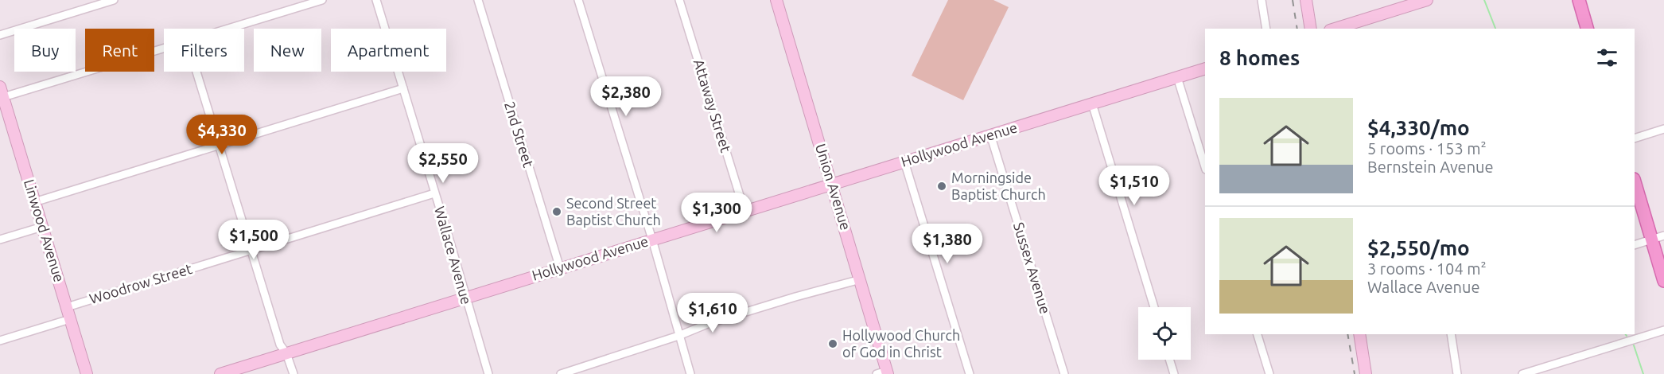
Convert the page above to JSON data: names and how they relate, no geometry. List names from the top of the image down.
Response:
{
  "streets": {
    "main road": ["Hollywood Avenue", "Union Avenue", "Linwood Avenue"],
    "street": [
      "Attaway Street",
      "2nd Street",
      "Wallace Avenue",
      "Sussex Avenue",
      "Woodrow Street"
    ]
  },
  "crossings": [
    ["Attaway Street", "Hollywood Avenue"],
    ["2nd Street", "Hollywood Avenue"],
    ["Hollywood Avenue", "Union Avenue"],
    ["Hollywood Avenue", "Wallace Avenue"],
    ["Hollywood Avenue", "Sussex Avenue"],
    ["Linwood Avenue", "Woodrow Street"],
    ["Wallace Avenue", "Woodrow Street"]
  ],
  "places": ["Morningside Baptist Church", "Second Street Baptist Church", "Hollywood Church of God in Christ"],
  "page": {
    "chip": [
      "Buy",
      "Rent",
      "Filters",
      "New",
      "Apartment"
    ],
    "heading": "8 homes",
    "price": [
      "$2,380",
      "$4,330",
      "$2,550",
      "$1,510",
      "$1,300",
      "$1,500",
      "$1,380",
      "$1,610"
    ],
    "list": [
      {
        "name": "$4,330/mo",
        "note": "5 rooms · 153 m² · Bernstein Avenue"
      },
      {
        "name": "$2,550/mo",
        "note": "3 rooms · 104 m² · Wallace Avenue"
      }
    ]
  }
}
